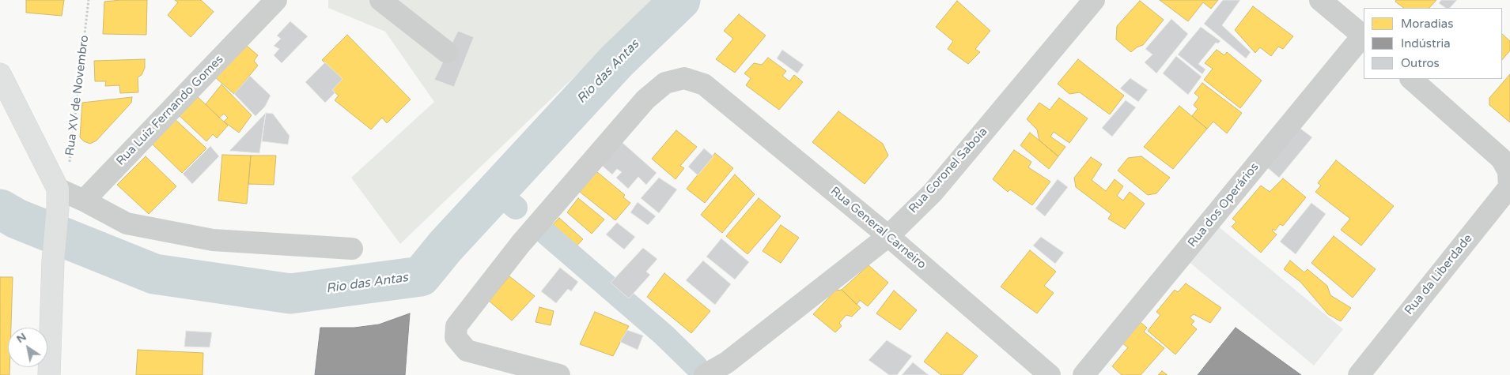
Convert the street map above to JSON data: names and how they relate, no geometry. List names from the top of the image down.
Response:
{
  "streets": {
    "street": [
      "Rua Luiz Fernando Gomes",
      "Rua Coronel Saboia",
      "Rua dos Operários",
      "Rua General Carneiro",
      "Rua da Liberdade"
    ],
    "path": ["Rua XV de Novembro"]
  },
  "crossings": [
    ["Rua XV de Novembro", "Rua Luiz Fernando Gomes"],
    ["Rua Coronel Saboia", "Rua General Carneiro"]
  ],
  "water": ["Rio das Antas"],
  "legend": ["Moradias", "Indústria", "Outros"],
  "north": "top left"
}
